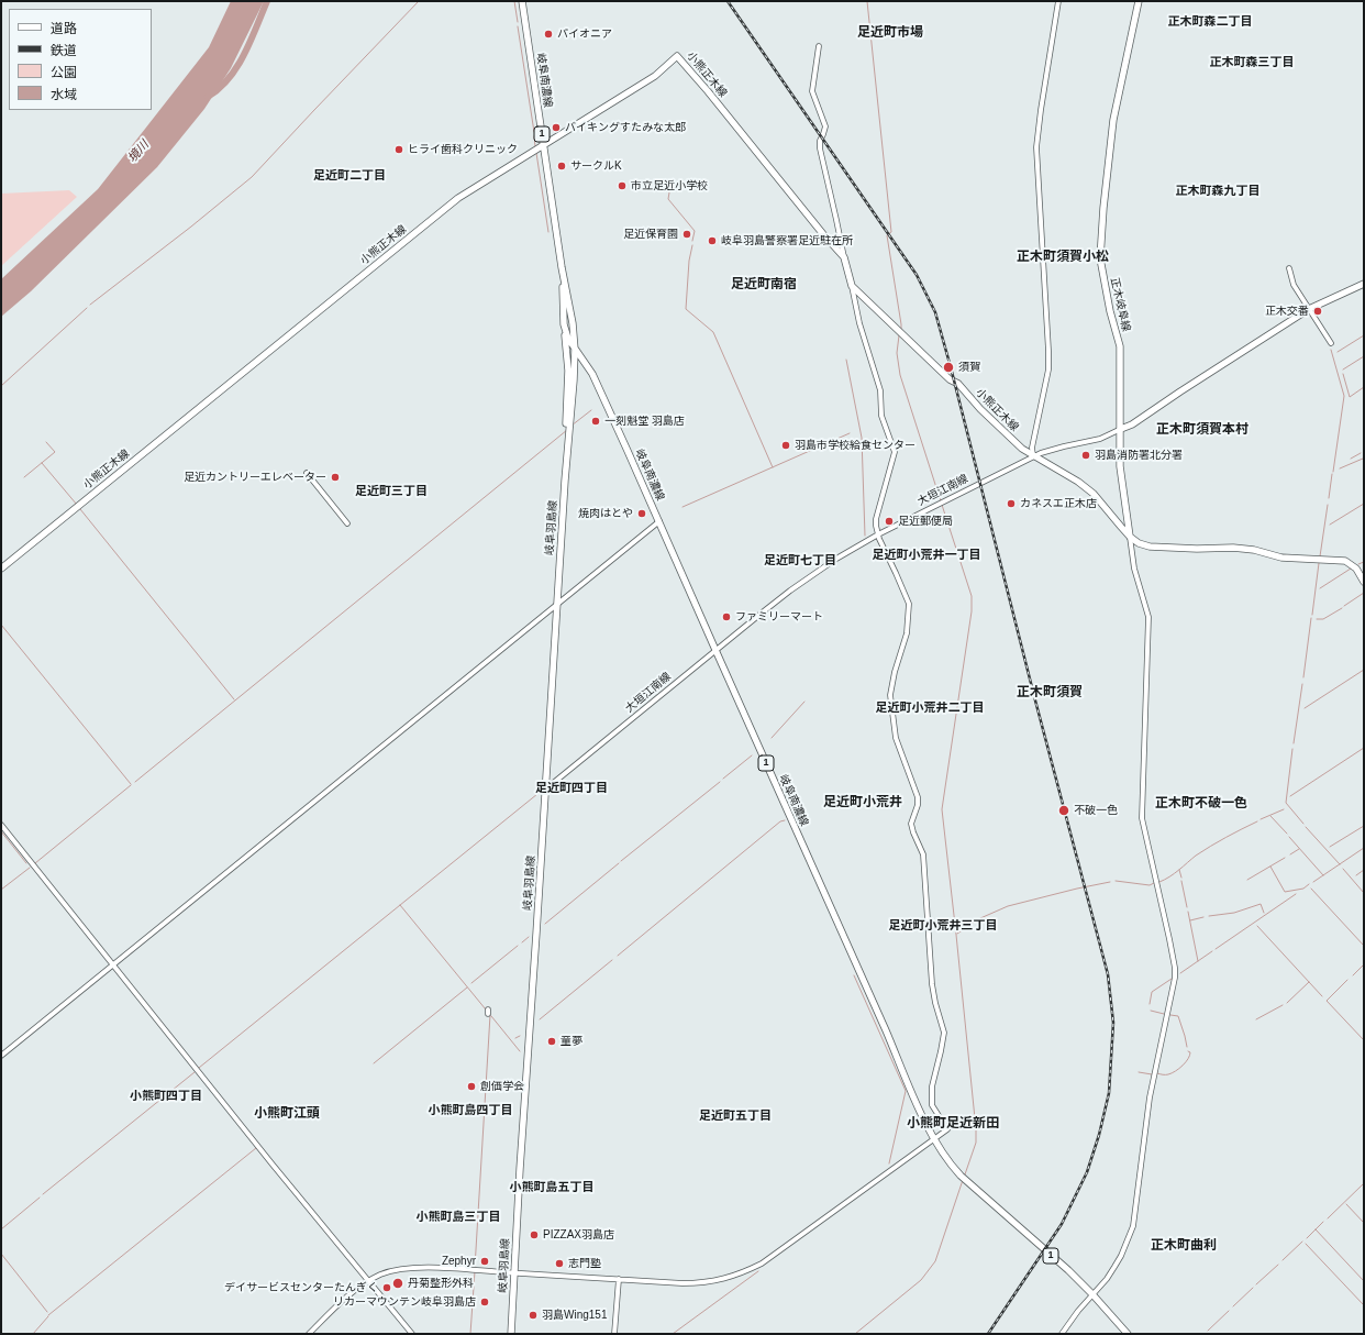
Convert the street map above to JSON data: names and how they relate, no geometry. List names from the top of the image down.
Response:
{
  "streets": {
    "main road": [
      "小熊正木線",
      "岐阜南濃線",
      "1",
      "正木岐阜線",
      "大垣江南線",
      "岐阜羽島線"
    ]
  },
  "crossings": [
    ["小熊正木線", "岐阜南濃線"],
    ["小熊正木線", "正木岐阜線"],
    ["小熊正木線", "大垣江南線"],
    ["岐阜南濃線", "1"],
    ["岐阜南濃線", "大垣江南線"],
    ["岐阜南濃線", "岐阜羽島線"],
    ["正木岐阜線", "大垣江南線"],
    ["大垣江南線", "岐阜羽島線"]
  ],
  "districts": [
    "正木町森二丁目",
    "足近町市場",
    "正木町森三丁目",
    "足近町二丁目",
    "正木町森九丁目",
    "正木町須賀小松",
    "足近町南宿",
    "正木町須賀本村",
    "足近町三丁目",
    "足近町小荒井一丁目",
    "足近町七丁目",
    "正木町須賀",
    "足近町小荒井二丁目",
    "足近町四丁目",
    "足近町小荒井",
    "正木町不破一色",
    "足近町小荒井三丁目",
    "小熊町四丁目",
    "小熊町島四丁目",
    "小熊町江頭",
    "足近町五丁目",
    "小熊町足近新田",
    "小熊町島五丁目",
    "小熊町島三丁目",
    "正木町曲利"
  ],
  "water": ["境川"],
  "places": [
    "パイオニア",
    "バイキングすたみな太郎",
    "ヒライ歯科クリニック",
    "サークルK",
    "市立足近小学校",
    "足近保育園",
    "岐阜羽島警察署足近駐在所",
    "正木交番",
    "須賀",
    "一刻魁堂 羽島店",
    "羽島市学校給食センター",
    "羽島消防署北分署",
    "足近カントリーエレベーター",
    "カネスエ正木店",
    "焼肉はとや",
    "足近郵便局",
    "ファミリーマート",
    "不破一色",
    "童夢",
    "創価学会",
    "PIZZAX羽島店",
    "Zephyr",
    "志門塾",
    "丹菊整形外科",
    "デイサービスセンターたんぎく",
    "リカーマウンテン岐阜羽島店",
    "羽島Wing151"
  ],
  "legend": [
    "道路",
    "鉄道",
    "公園",
    "水域"
  ]
}
